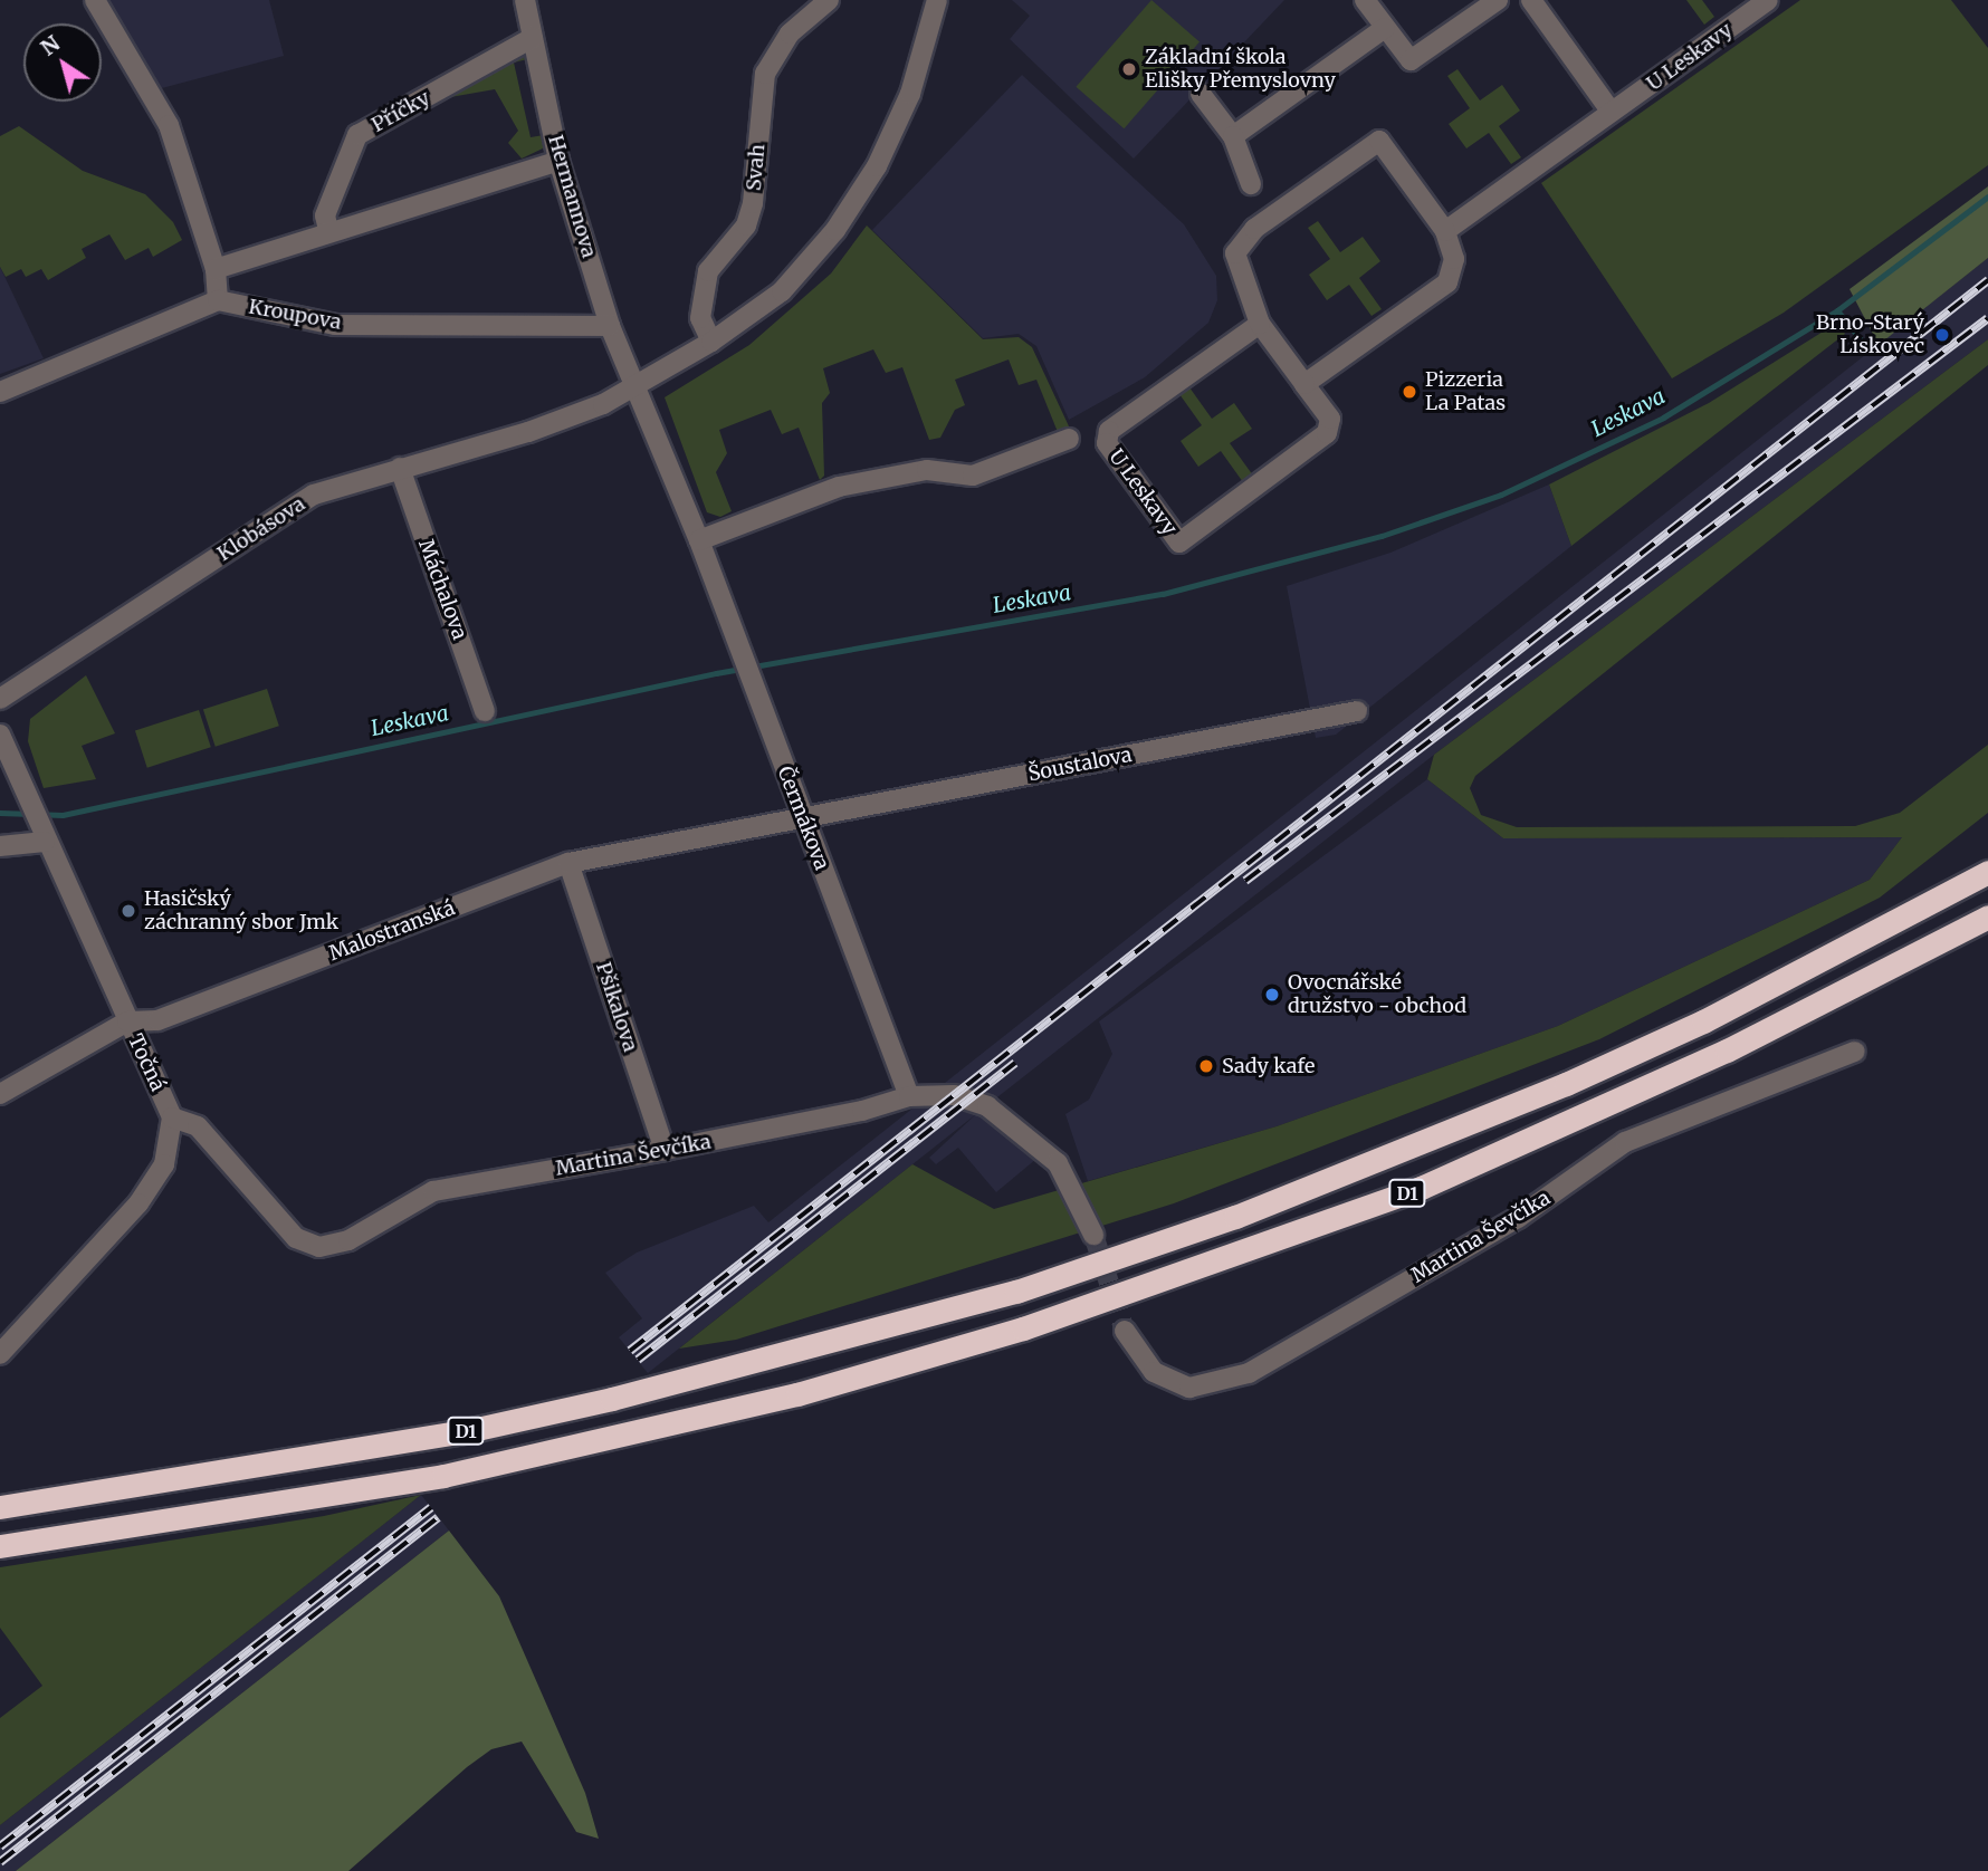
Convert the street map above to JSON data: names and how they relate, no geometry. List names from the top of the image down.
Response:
{
  "streets": {
    "highway": ["D1"],
    "street": [
      "U Leskavy",
      "Příčky",
      "Svah",
      "Hermannova",
      "Kroupova",
      "Klobásova",
      "Máchalova",
      "Šoustalova",
      "Čermákova",
      "Malostranská",
      "Pšikalova",
      "Točná",
      "Martina Ševčíka"
    ]
  },
  "crossings": [
    ["Příčky", "Hermannova"],
    ["Svah", "Klobásova"],
    ["Hermannova", "Kroupova"],
    ["Hermannova", "Klobásova"],
    ["Hermannova", "Čermákova"],
    ["Klobásova", "Máchalova"],
    ["Klobásova", "Čermákova"],
    ["Šoustalova", "Čermákova"],
    ["Šoustalova", "Malostranská"],
    ["Čermákova", "Malostranská"],
    ["Čermákova", "Martina Ševčíka"],
    ["Malostranská", "Pšikalova"],
    ["Malostranská", "Točná"],
    ["Pšikalova", "Martina Ševčíka"],
    ["Točná", "Martina Ševčíka"]
  ],
  "water": ["Leskava"],
  "places": [
    "Základní škola Elišky Přemyslovny",
    "Brno-Starý Lískovec",
    "Pizzeria La Patas",
    "Hasičský záchranný sbor Jmk",
    "Ovocnářské družstvo - obchod",
    "Sady kafe"
  ],
  "north": "top left"
}
